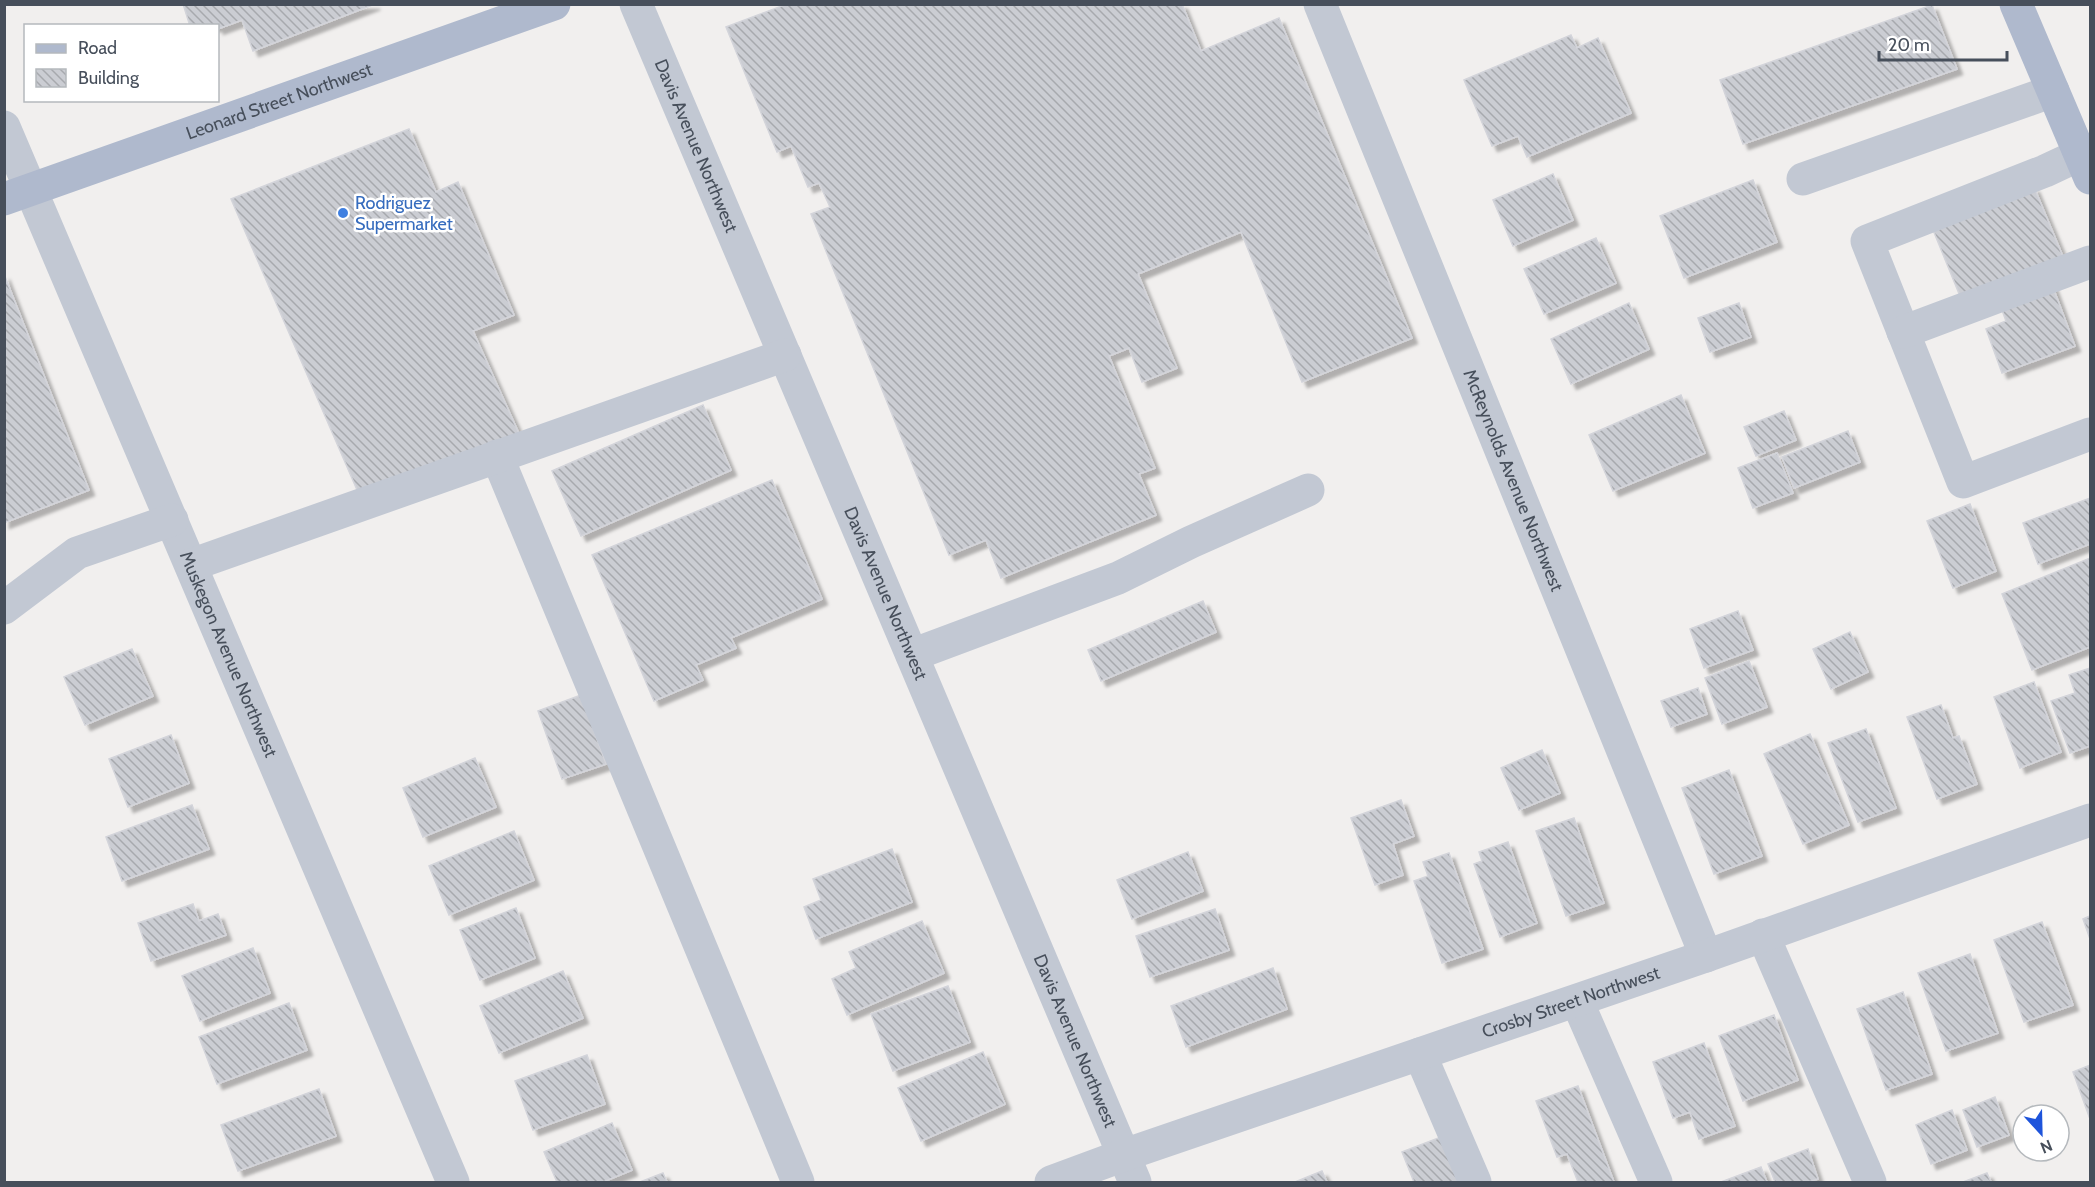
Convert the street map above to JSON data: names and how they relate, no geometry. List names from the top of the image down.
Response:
{
  "streets": {
    "main road": ["Leonard Street Northwest"],
    "street": [
      "Davis Avenue Northwest",
      "McReynolds Avenue Northwest",
      "Muskegon Avenue Northwest",
      "Crosby Street Northwest"
    ]
  },
  "crossings": [
    ["Leonard Street Northwest", "Muskegon Avenue Northwest"],
    ["Davis Avenue Northwest", "Crosby Street Northwest"],
    ["McReynolds Avenue Northwest", "Crosby Street Northwest"]
  ],
  "places": ["Rodriguez Supermarket"],
  "legend": ["Road", "Building"],
  "scale_bar": "20 m",
  "north": "bottom"
}
